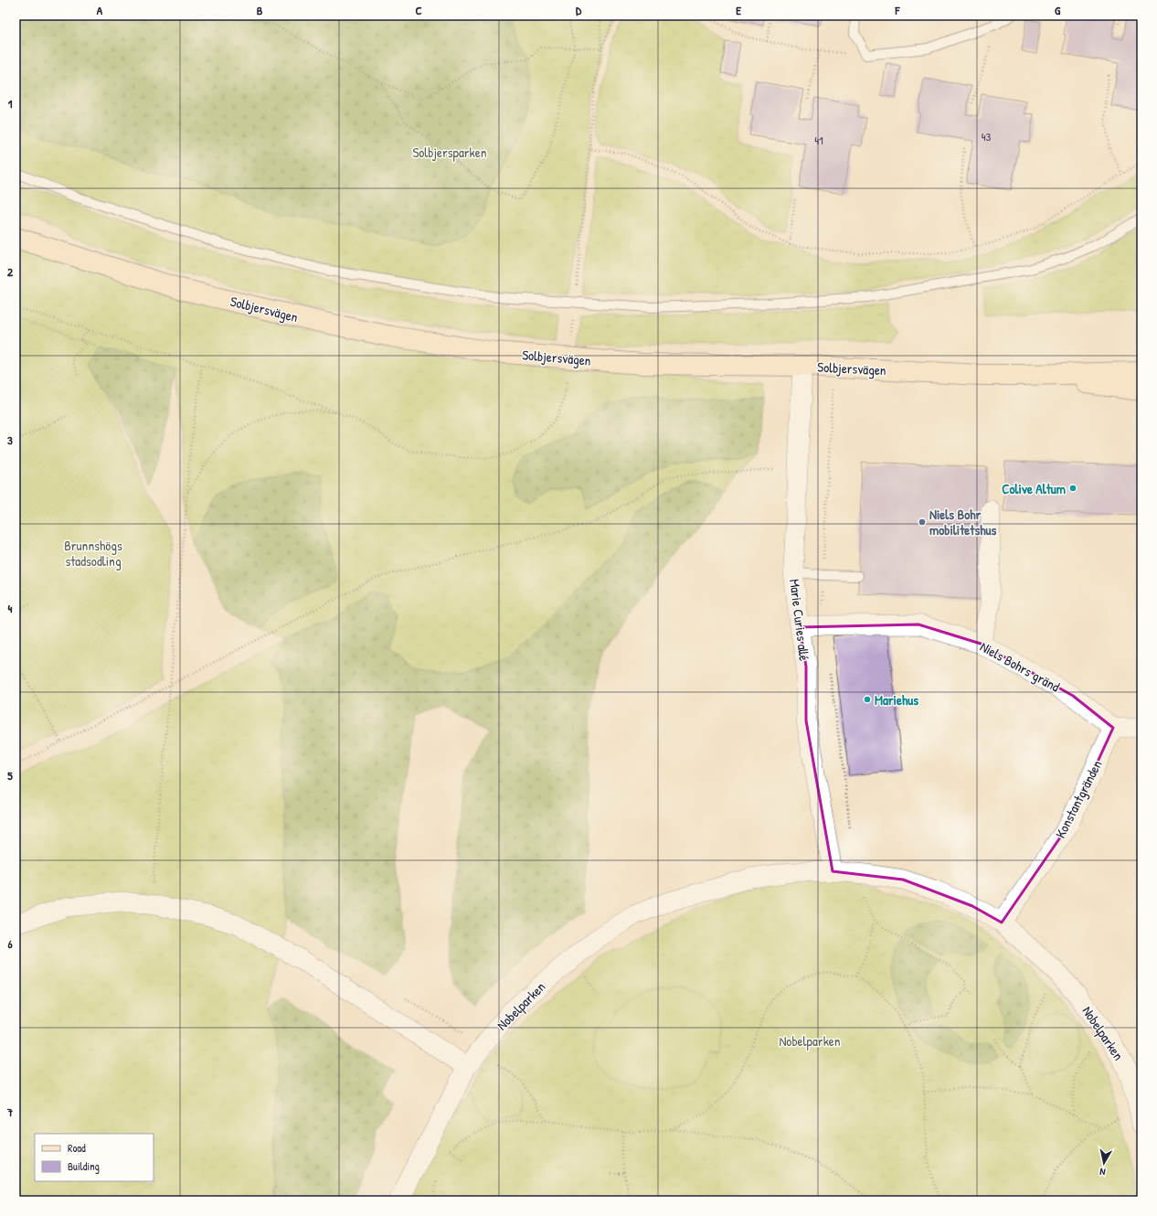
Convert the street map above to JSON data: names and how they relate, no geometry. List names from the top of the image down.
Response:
{
  "streets": {
    "main road": ["Solbjersvägen"],
    "street": [
      "Marie Curies allé",
      "Niels Bohrs gränd",
      "Konstantgränden",
      "Nobelparken"
    ]
  },
  "crossings": [
    ["Solbjersvägen", "Marie Curies allé"],
    ["Marie Curies allé", "Niels Bohrs gränd"],
    ["Marie Curies allé", "Nobelparken"],
    ["Niels Bohrs gränd", "Konstantgränden"],
    ["Konstantgränden", "Nobelparken"]
  ],
  "parks": ["Solbjersparken", "Brunnshögs stadsodling", "Nobelparken"],
  "places": ["Colive Altum", "Niels Bohr mobilitetshus", "Mariehus"],
  "house_numbers": ["43", "41"],
  "legend": ["Road", "Building"],
  "north": "bottom",
  "grid": {
    "columns": [
      "A",
      "B",
      "C",
      "D",
      "E",
      "F",
      "G"
    ],
    "rows": [
      "1",
      "2",
      "3",
      "4",
      "5",
      "6",
      "7"
    ]
  }
}
